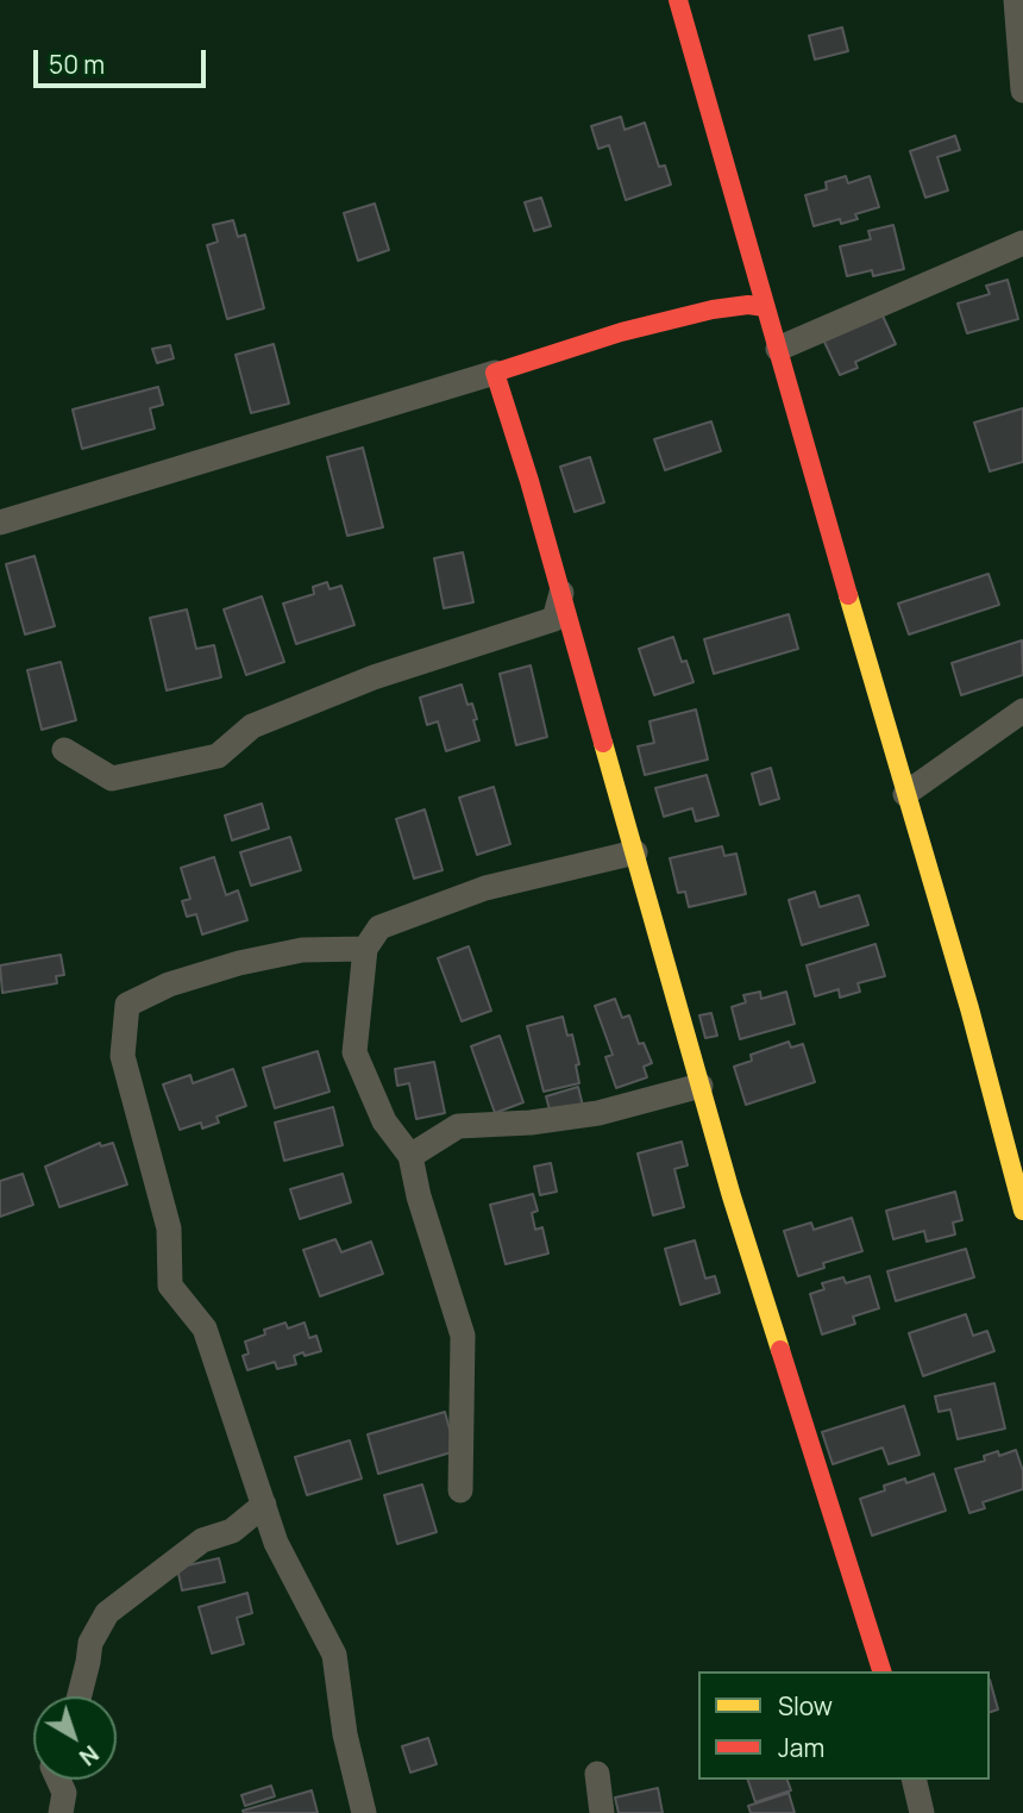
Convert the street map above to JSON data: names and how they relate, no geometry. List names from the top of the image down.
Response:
{
  "legend": ["Slow", "Jam"],
  "scale_bar": "50 m",
  "north": "bottom right"
}
